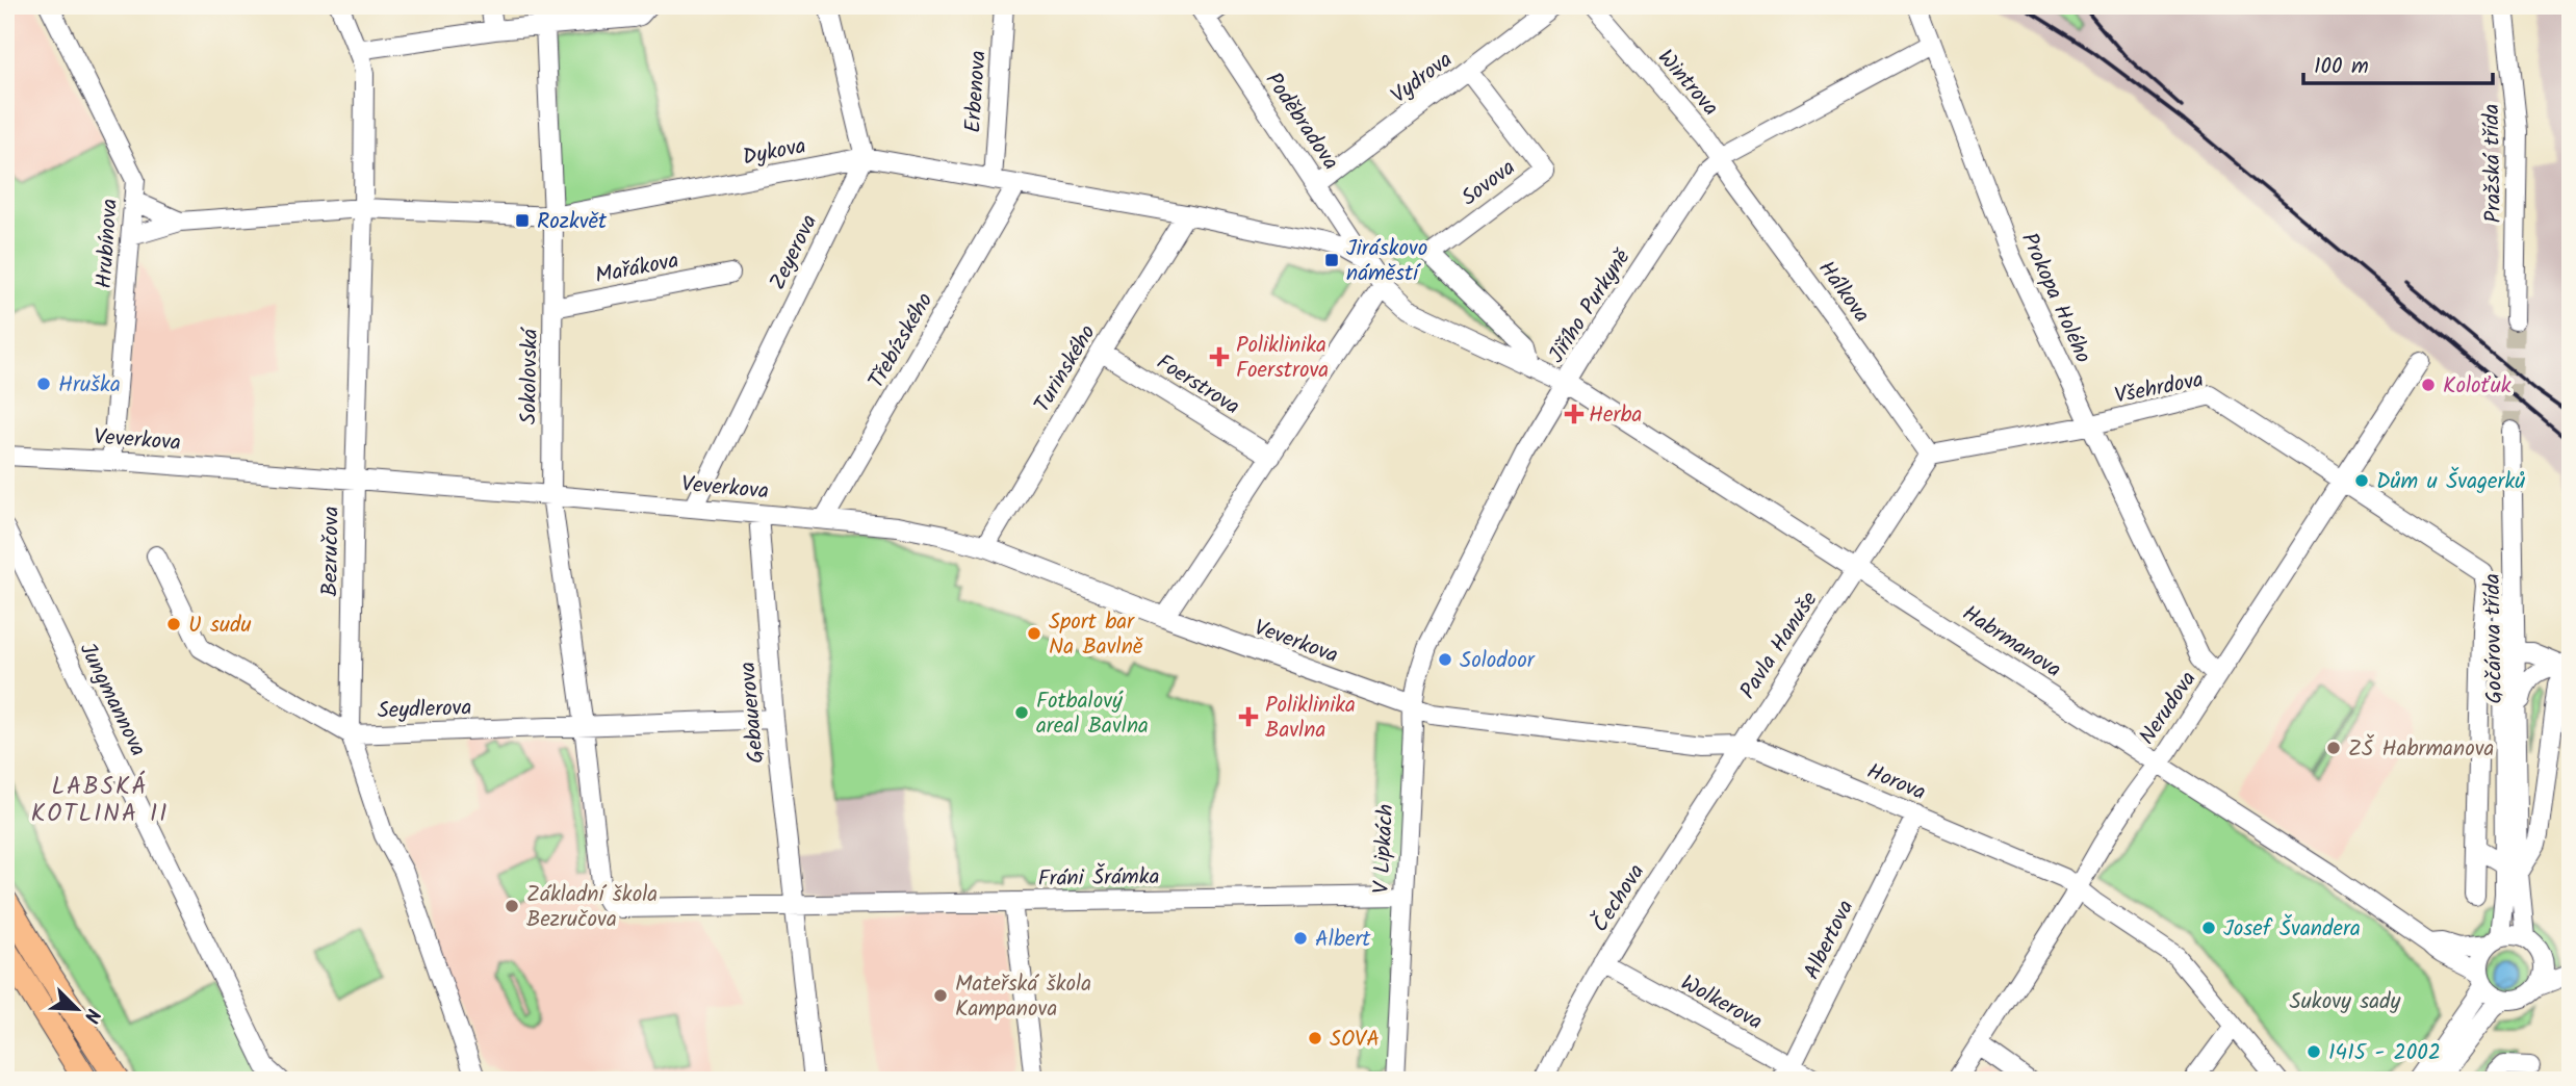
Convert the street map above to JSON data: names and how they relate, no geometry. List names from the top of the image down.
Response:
{
  "streets": {
    "street": [
      "Vydrova",
      "Wintrova",
      "Erbenova",
      "Poděbradova",
      "Dykova",
      "Pražská třída",
      "Sovova",
      "Hrubínova",
      "Zeyerova",
      "Mařákova",
      "Hálkova",
      "Prokopa Holého",
      "Jiřího Purkyně",
      "Třebízského",
      "Turinského",
      "Sokolovská",
      "Foerstrova",
      "Všehrdova",
      "Veverkova",
      "Bezručova",
      "Gočárova třída",
      "Habrmanova",
      "Pavla Hanuše",
      "Jungmannova",
      "Nerudova",
      "Seydlerova",
      "Gebauerova",
      "Horova",
      "V Lipkách",
      "Fráni Šrámka",
      "Čechova",
      "Albertova",
      "Wolkerova"
    ]
  },
  "crossings": [
    ["Vydrova", "Poděbradova"],
    ["Vydrova", "Sovova"],
    ["Wintrova", "Hálkova"],
    ["Wintrova", "Jiřího Purkyně"],
    ["Erbenova", "Dykova"],
    ["Poděbradova", "Dykova"],
    ["Dykova", "Hrubínova"],
    ["Dykova", "Zeyerova"],
    ["Dykova", "Třebízského"],
    ["Dykova", "Turinského"],
    ["Dykova", "Sokolovská"],
    ["Dykova", "Bezručova"],
    ["Hrubínova", "Veverkova"],
    ["Zeyerova", "Veverkova"],
    ["Mařákova", "Sokolovská"],
    ["Hálkova", "Jiřího Purkyně"],
    ["Hálkova", "Všehrdova"],
    ["Prokopa Holého", "Jiřího Purkyně"],
    ["Prokopa Holého", "Všehrdova"],
    ["Prokopa Holého", "Nerudova"],
    ["Jiřího Purkyně", "Veverkova"],
    ["Jiřího Purkyně", "Habrmanova"],
    ["Jiřího Purkyně", "Horova"],
    ["Jiřího Purkyně", "V Lipkách"],
    ["Třebízského", "Veverkova"],
    ["Turinského", "Foerstrova"],
    ["Turinského", "Veverkova"],
    ["Sokolovská", "Veverkova"],
    ["Sokolovská", "Seydlerova"],
    ["Všehrdova", "Gočárova třída"],
    ["Všehrdova", "Nerudova"],
    ["Veverkova", "Bezručova"],
    ["Veverkova", "Gebauerova"],
    ["Veverkova", "Horova"],
    ["Veverkova", "V Lipkách"],
    ["Bezručova", "Seydlerova"],
    ["Gočárova třída", "Habrmanova"],
    ["Habrmanova", "Pavla Hanuše"],
    ["Habrmanova", "Nerudova"],
    ["Pavla Hanuše", "Horova"],
    ["Pavla Hanuše", "Čechova"],
    ["Nerudova", "Horova"],
    ["Seydlerova", "Gebauerova"],
    ["Gebauerova", "Fráni Šrámka"],
    ["Horova", "V Lipkách"],
    ["Horova", "Čechova"],
    ["Horova", "Albertova"],
    ["V Lipkách", "Fráni Šrámka"],
    ["Čechova", "Wolkerova"],
    ["Albertova", "Wolkerova"]
  ],
  "districts": ["LABSKÁ KOTLINA II"],
  "parks": ["Sukovy sady"],
  "places": {
    "transit": ["Rozkvět", "Jiráskovo náměstí"],
    "health": ["Poliklinika Foerstrova", "Herba", "Poliklinika Bavlna"],
    "other": [
      "Hruška",
      "Koloťuk",
      "Dům u Švagerků",
      "U sudu",
      "Sport bar Na Bavlně",
      "Solodoor",
      "Fotbalový areal Bavlna",
      "ZŠ Habrmanova",
      "Základní škola Bezručova",
      "Josef Švandera",
      "Albert",
      "Mateřská škola Kampanova",
      "SOVA",
      "1415 - 2002"
    ]
  },
  "scale_bar": "100 m",
  "north": "bottom right"
}
